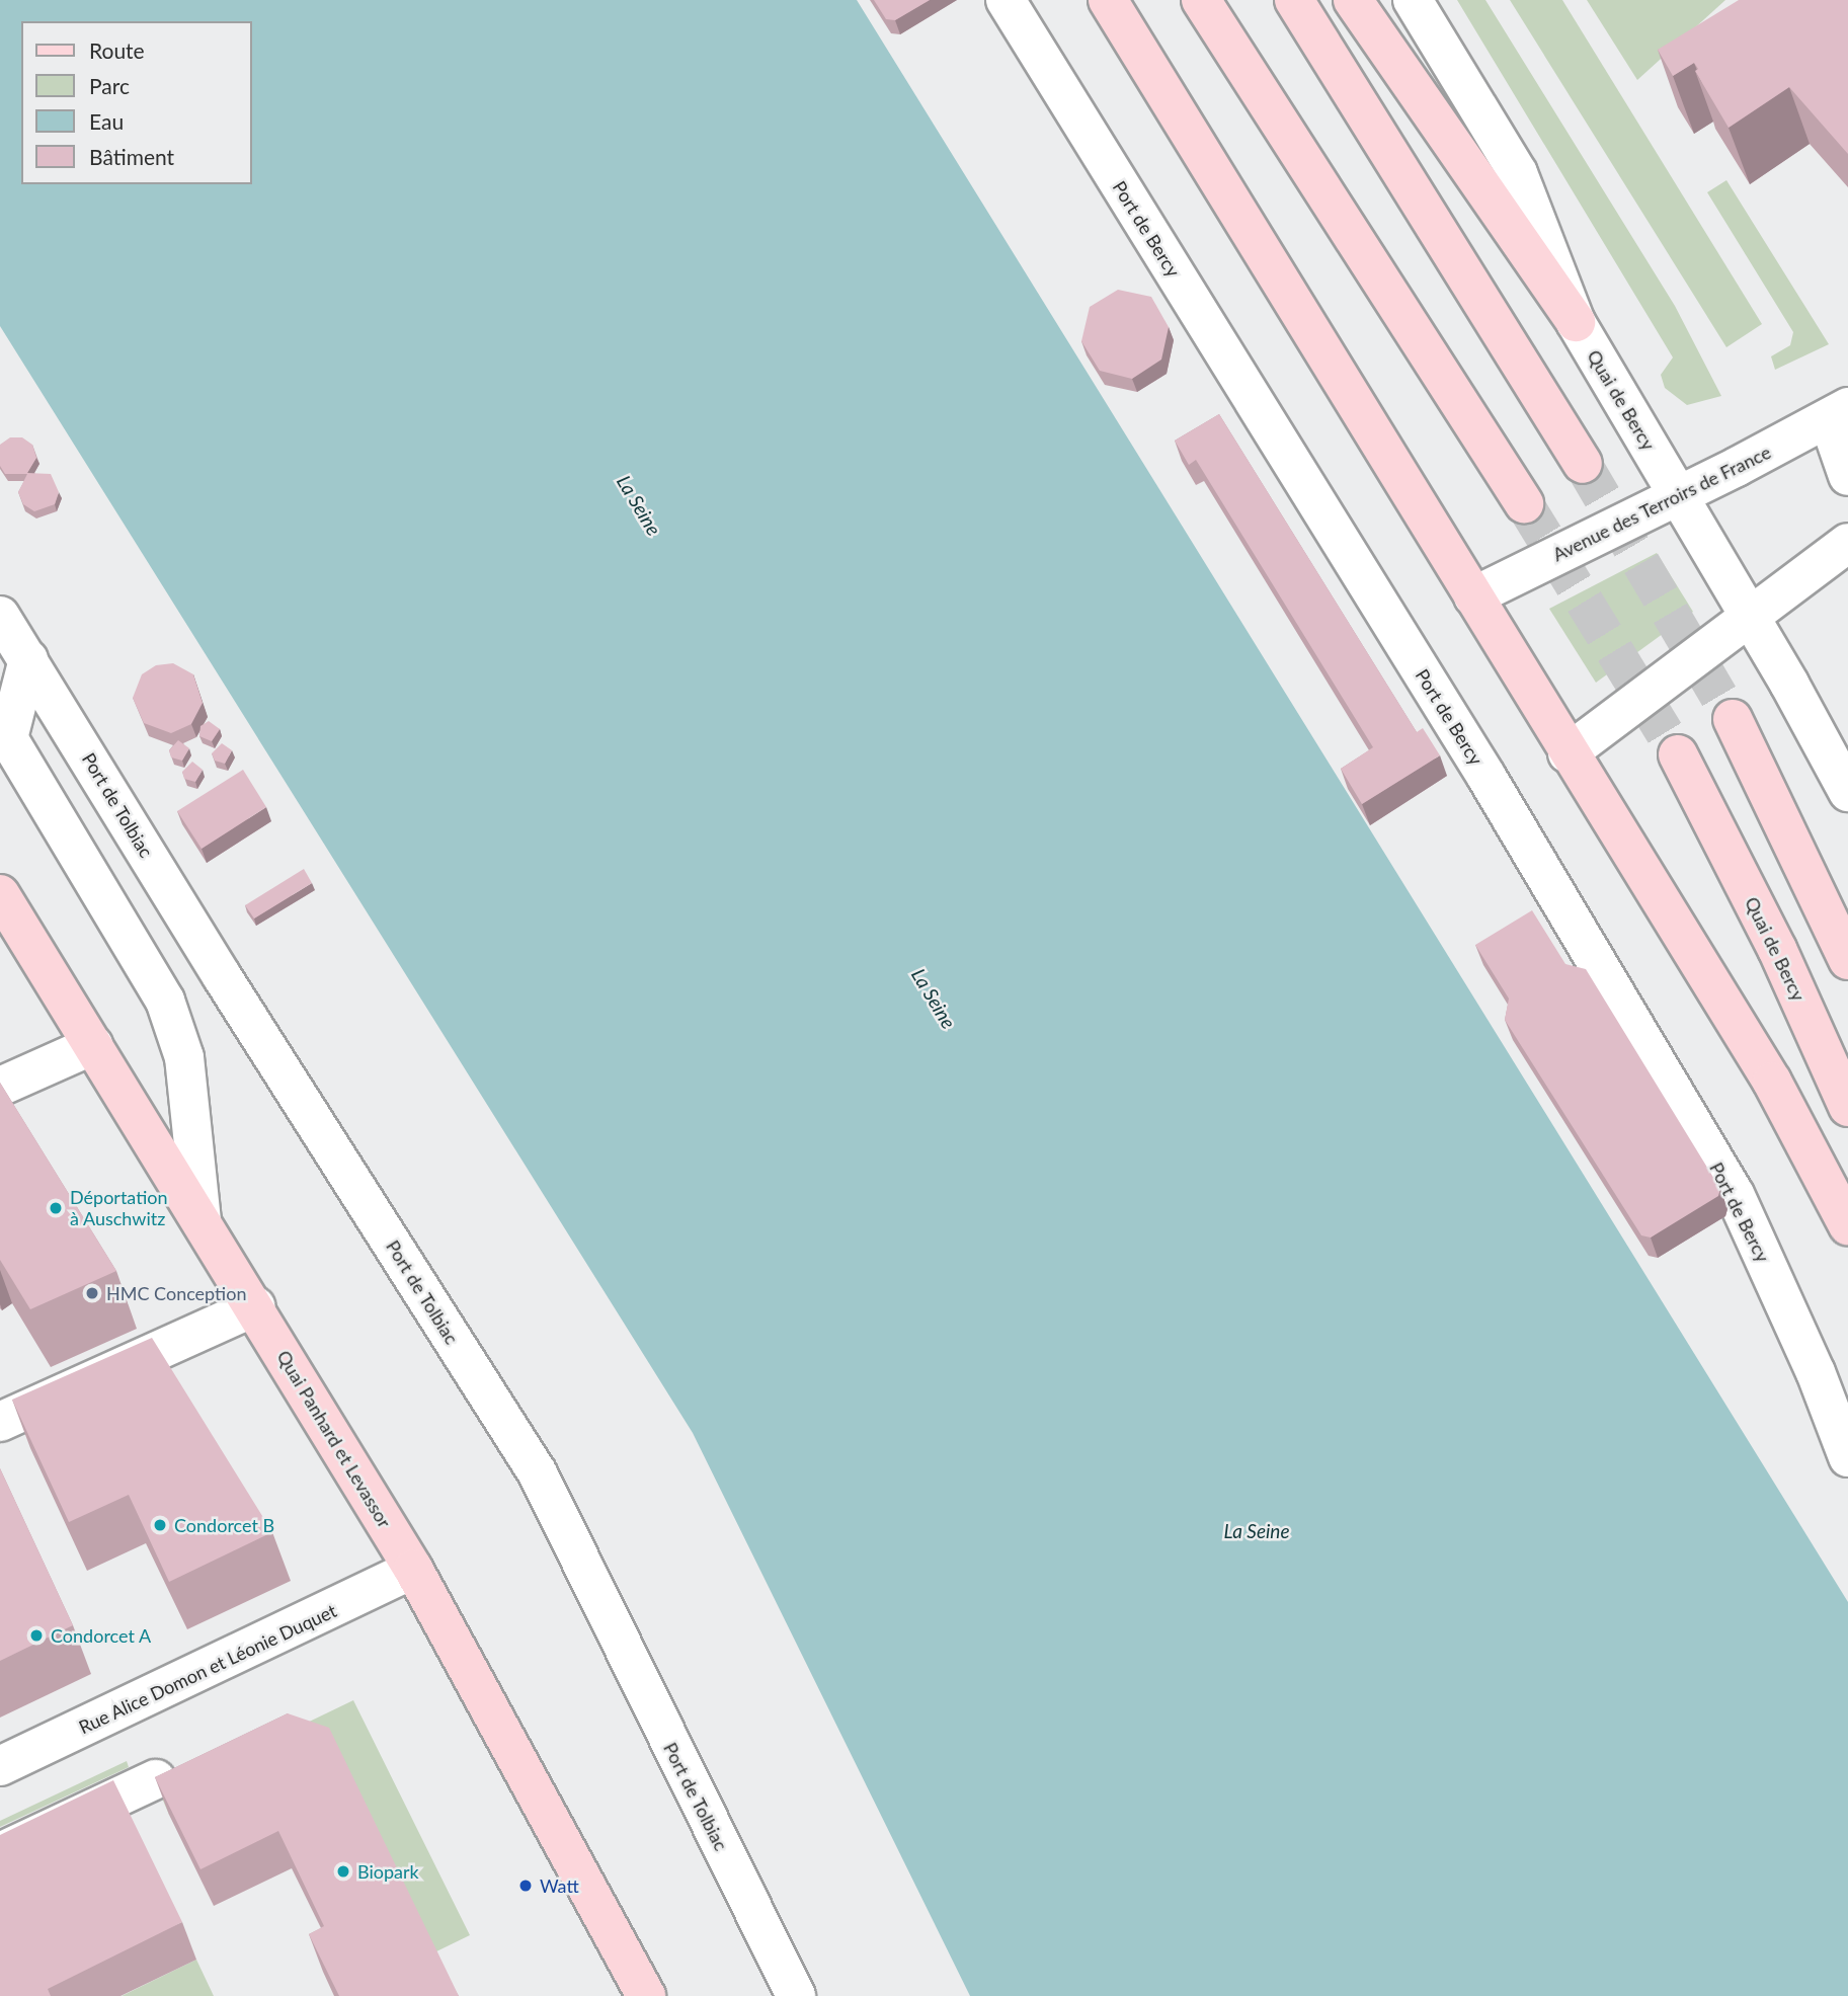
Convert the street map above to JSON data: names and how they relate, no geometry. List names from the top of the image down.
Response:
{
  "streets": {
    "main road": ["Quai de Bercy", "Quai Panhard et Levassor"],
    "street": [
      "Port de Bercy",
      "Avenue des Terroirs de France",
      "Port de Tolbiac",
      "Rue Alice Domon et Léonie Duquet"
    ]
  },
  "crossings": [
    ["Quai de Bercy", "Avenue des Terroirs de France"],
    ["Quai Panhard et Levassor", "Rue Alice Domon et Léonie Duquet"]
  ],
  "water": ["La Seine"],
  "places": [
    "Déportation à Auschwitz",
    "HMC Conception",
    "Condorcet B",
    "Condorcet A",
    "Biopark",
    "Watt"
  ],
  "legend": [
    "Route",
    "Parc",
    "Eau",
    "Bâtiment"
  ]
}
